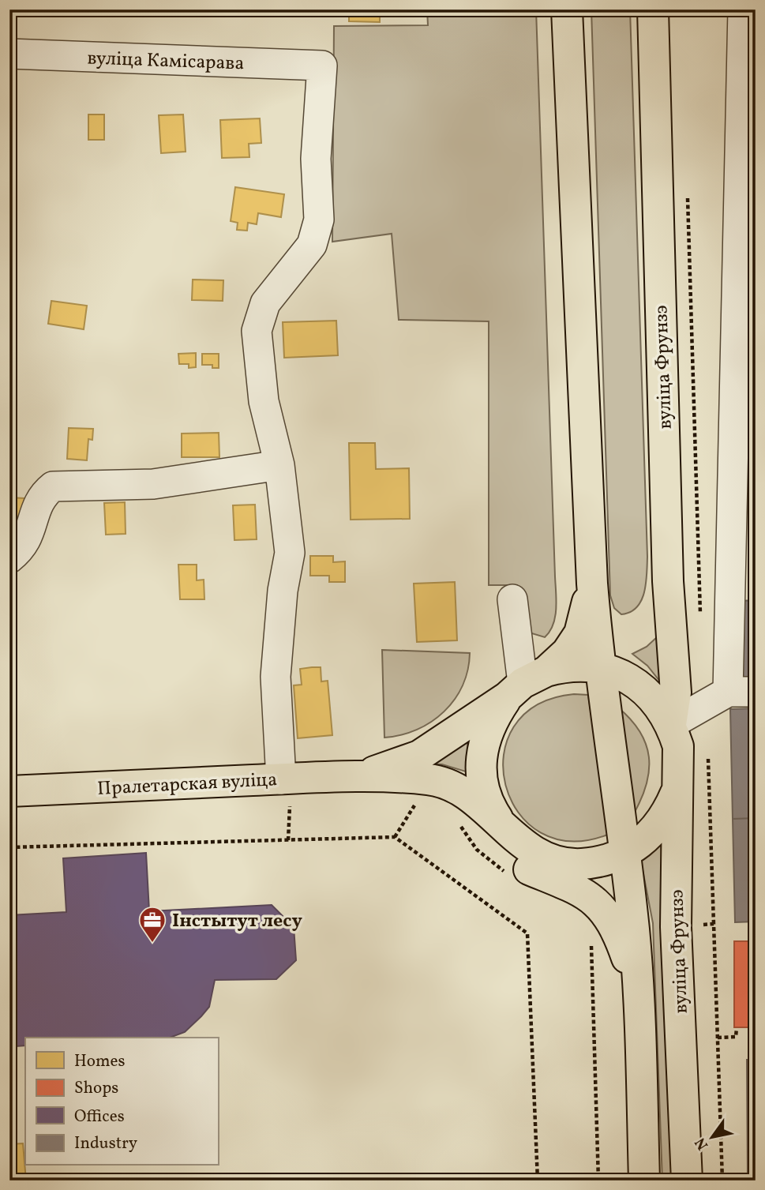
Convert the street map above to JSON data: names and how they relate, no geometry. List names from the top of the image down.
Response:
{
  "streets": {
    "main road": ["вуліца Фрунзэ", "Пралетарская вуліца"],
    "street": ["вуліца Камісарава"]
  },
  "crossings": [
    ["вуліца Фрунзэ", "Пралетарская вуліца"]
  ],
  "places": {
    "office": ["Інстытут лесу"]
  },
  "legend": [
    "Homes",
    "Shops",
    "Offices",
    "Industry"
  ],
  "north": "bottom left"
}
